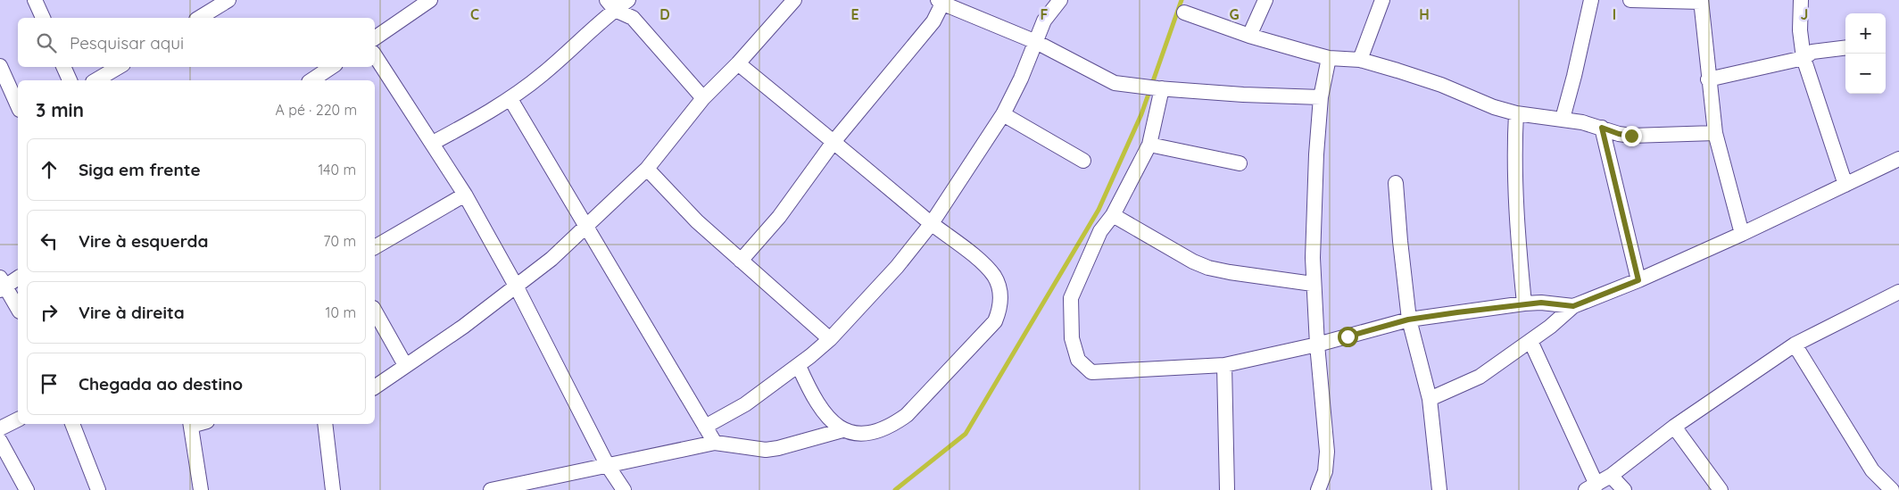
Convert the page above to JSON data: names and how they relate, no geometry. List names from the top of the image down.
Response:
{
  "page": {
    "map_buttons": ["+", "−"],
    "search": "Pesquisar aqui",
    "heading": ["3 min", "A pé · 220 m"],
    "list": [
      ["Siga em frente", "140 m"],
      ["Vire à esquerda", "70 m"],
      ["Vire à direita", "10 m"],
      "Chegada ao destino"
    ]
  },
  "grid": {
    "columns": [
      "C",
      "D",
      "E",
      "F",
      "G",
      "H",
      "I",
      "J"
    ]
  }
}
